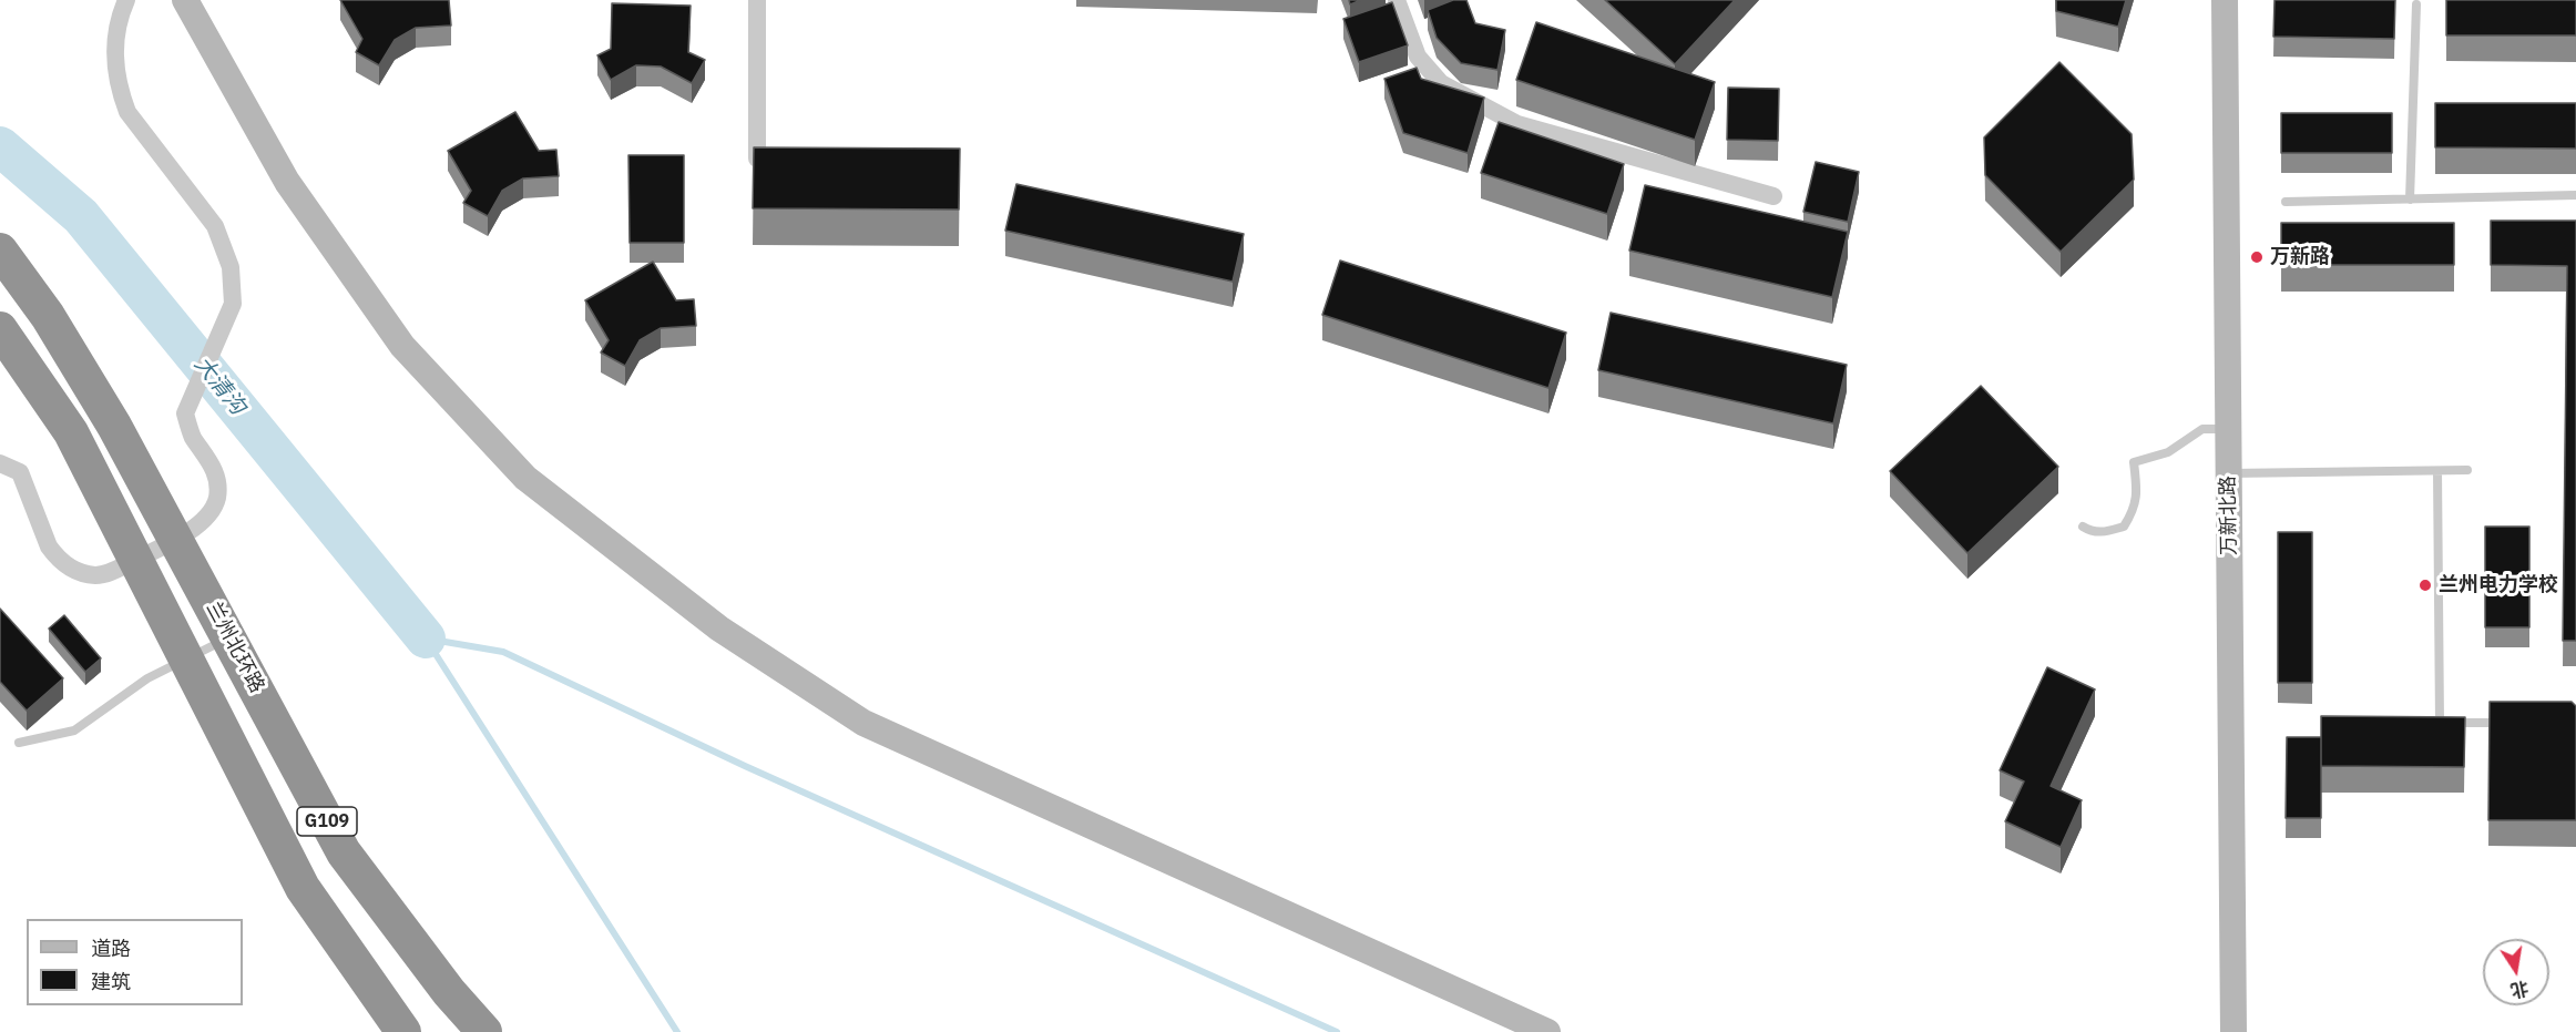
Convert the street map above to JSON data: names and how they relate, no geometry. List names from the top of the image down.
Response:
{
  "streets": {
    "highway": ["兰州北环路", "G109"],
    "main road": ["万新北路"]
  },
  "water": ["大清沟"],
  "places": ["万新路", "兰州电力学校"],
  "legend": ["道路", "建筑"],
  "north": "bottom"
}
